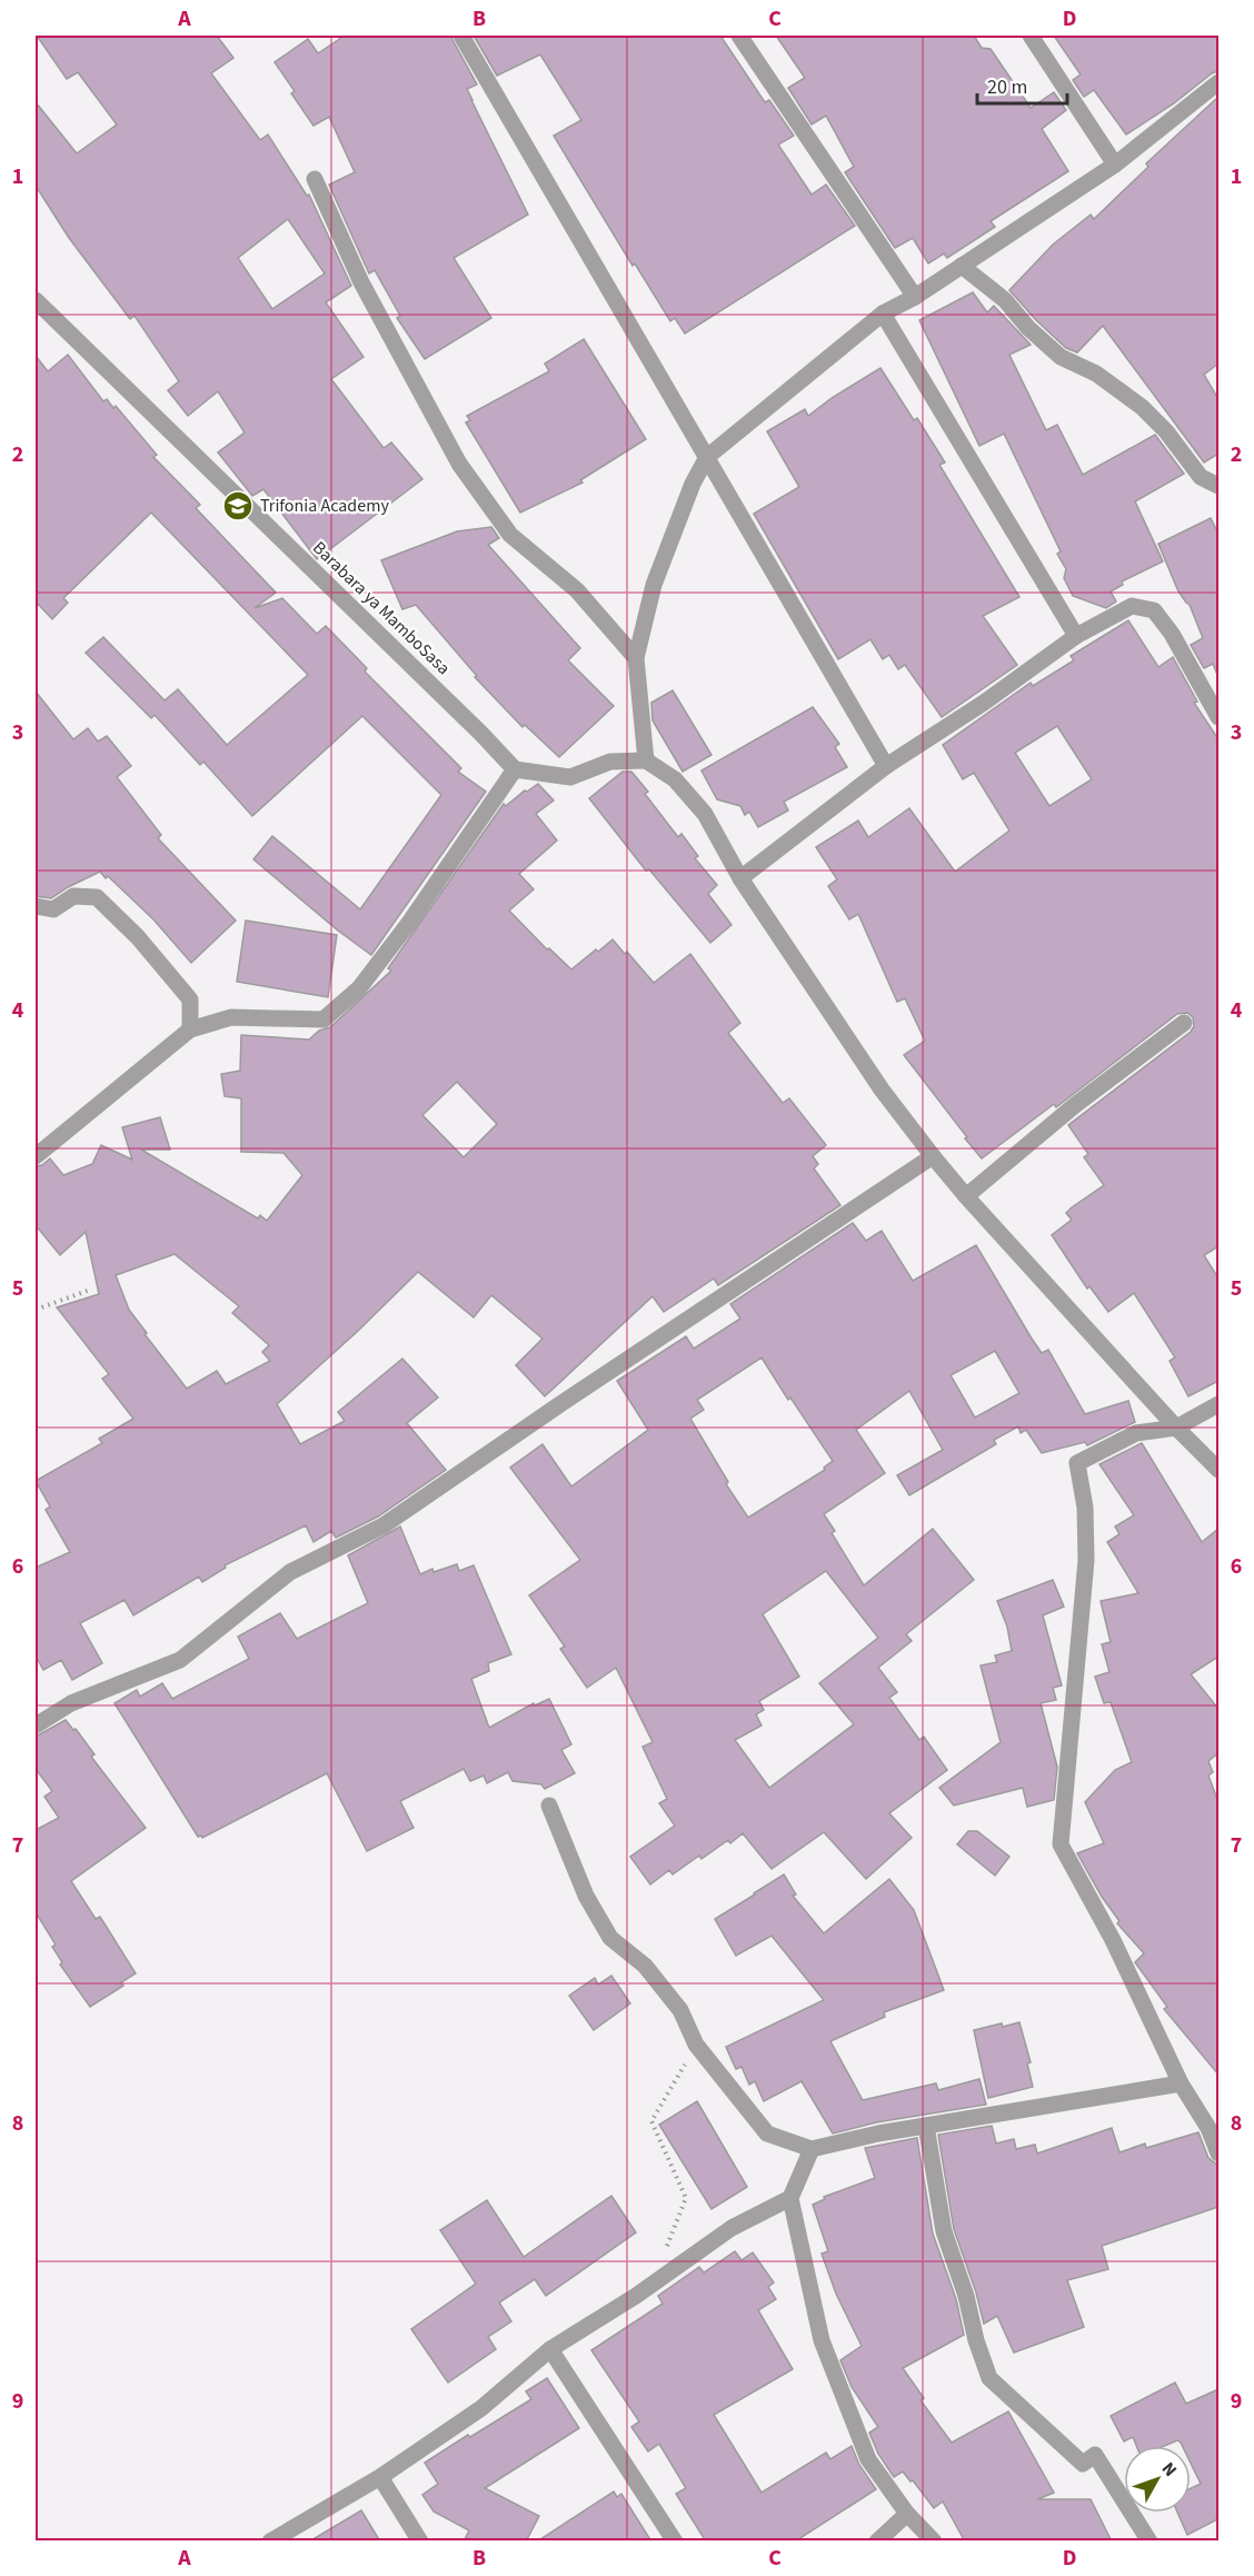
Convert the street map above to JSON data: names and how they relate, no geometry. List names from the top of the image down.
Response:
{
  "streets": {
    "street": ["Barabara ya MamboSasa"]
  },
  "places": {
    "school or university": ["Trifonia Academy"]
  },
  "scale_bar": "20 m",
  "north": "top right",
  "grid": {
    "columns": [
      "A",
      "B",
      "C",
      "D"
    ],
    "rows": [
      "1",
      "2",
      "3",
      "4",
      "5",
      "6",
      "7",
      "8",
      "9"
    ]
  }
}
